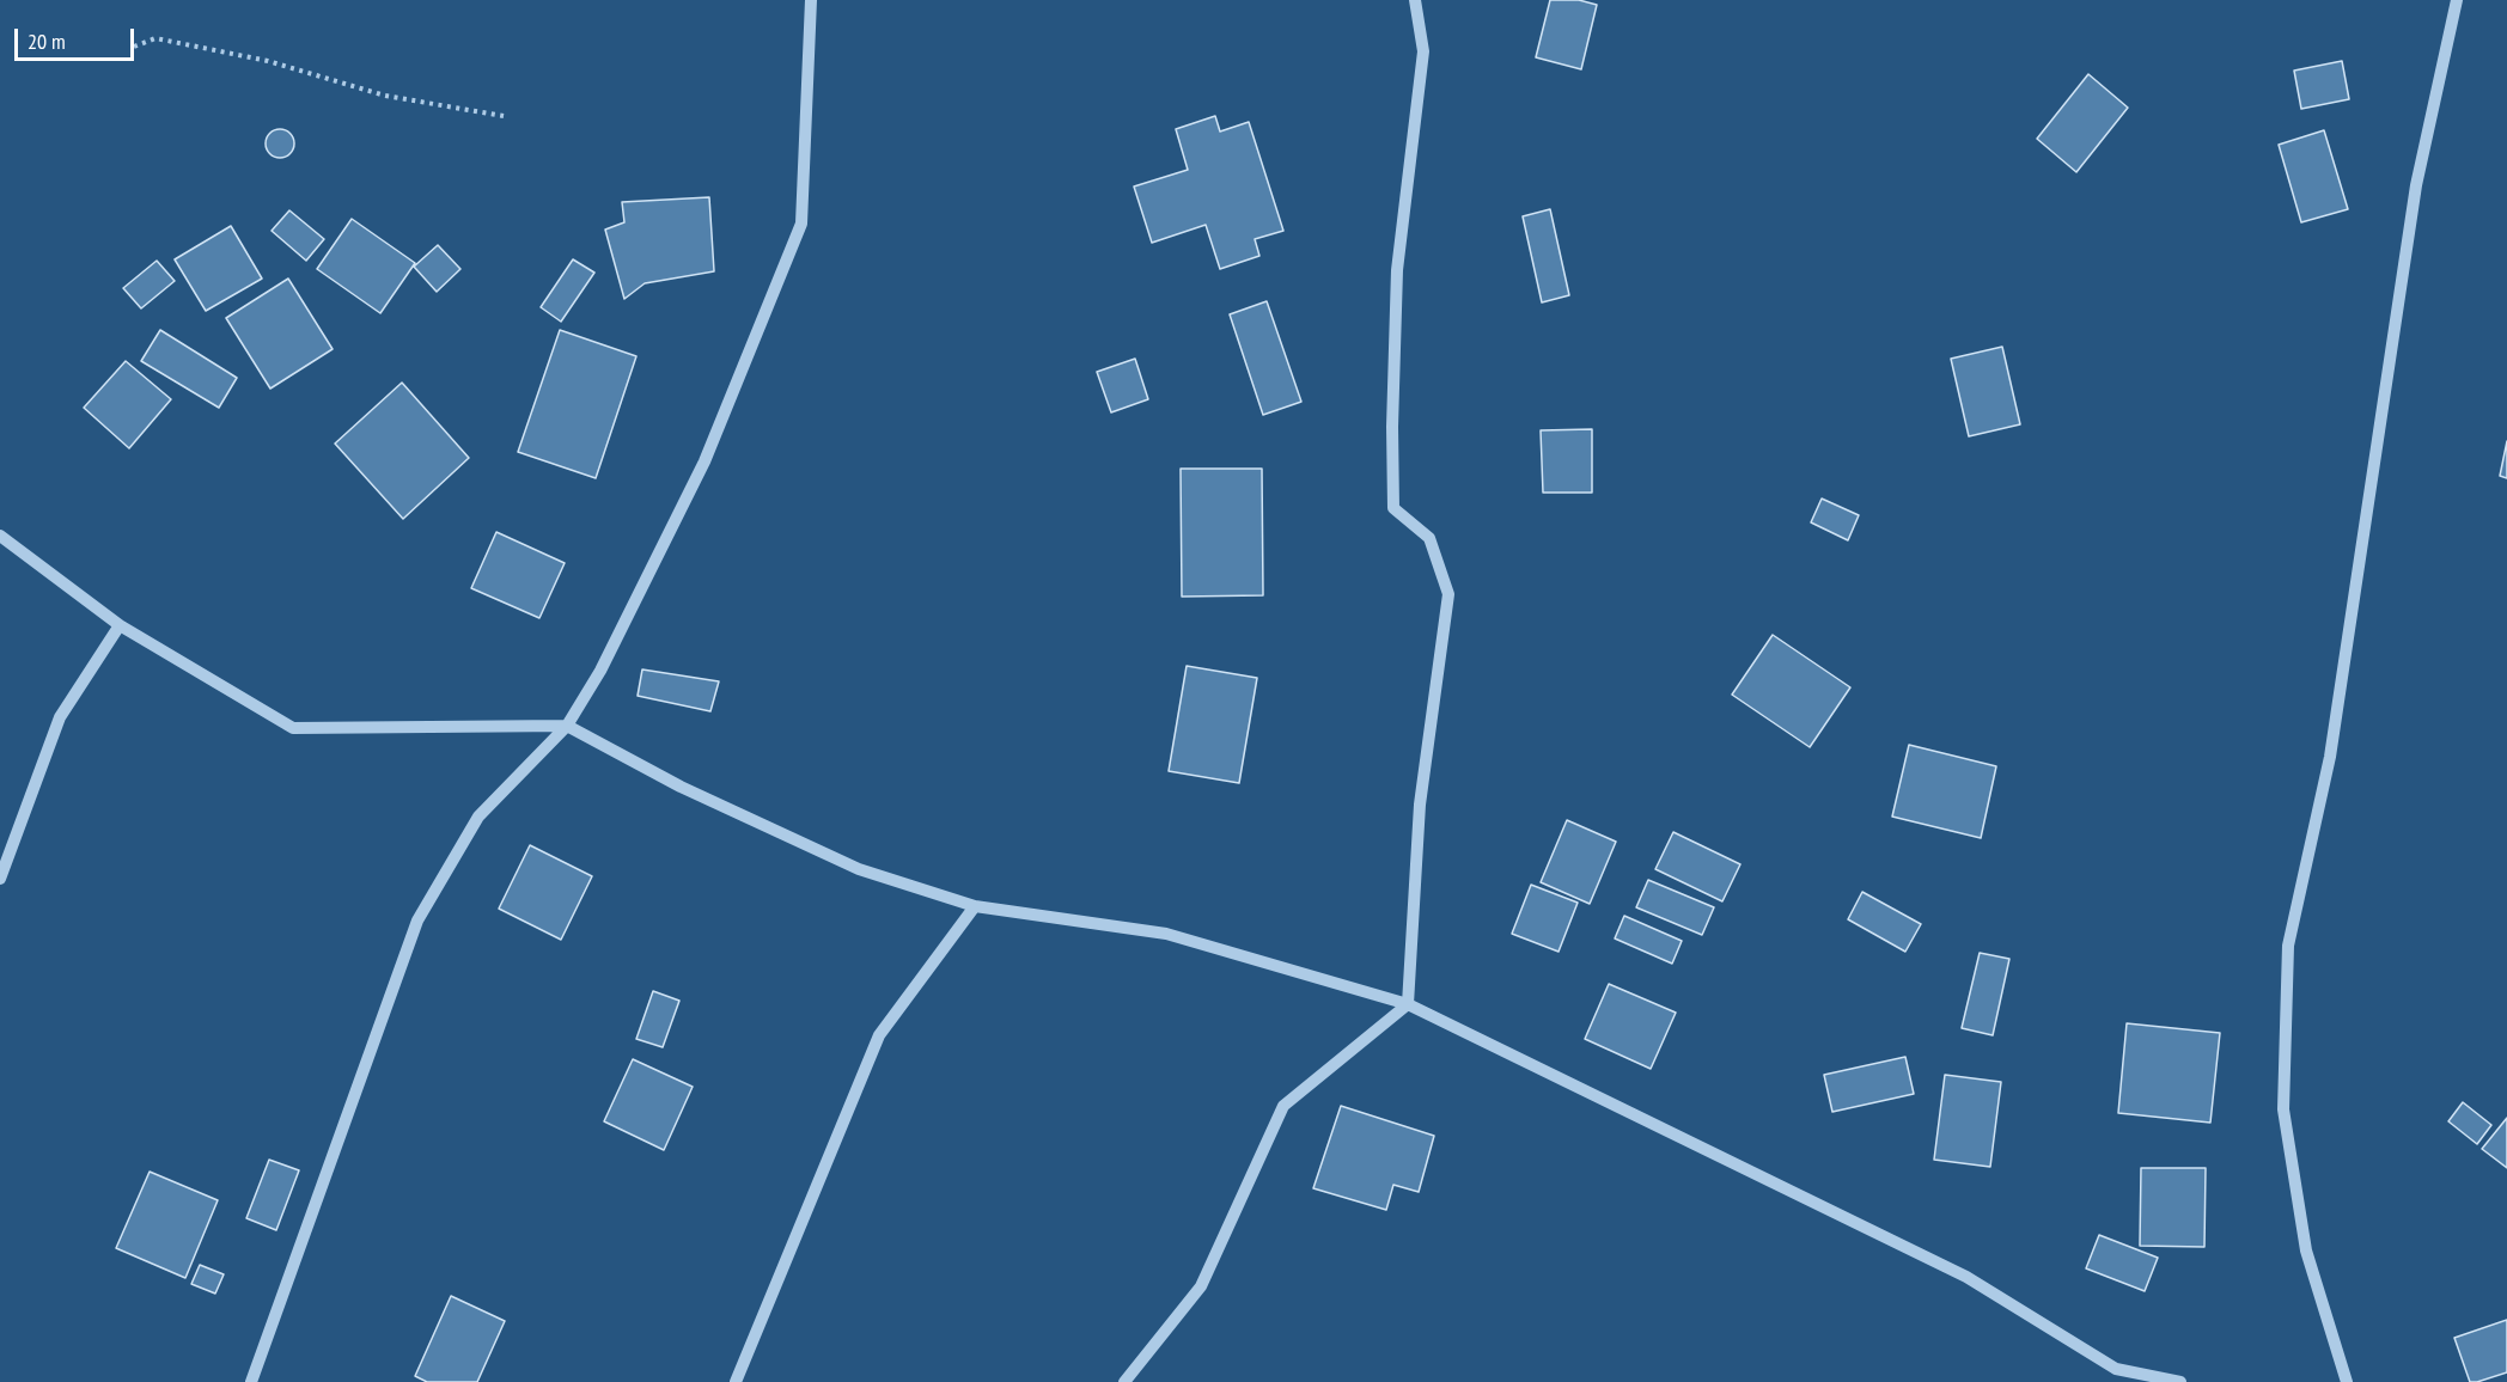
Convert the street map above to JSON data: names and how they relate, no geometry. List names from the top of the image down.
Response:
{
  "scale_bar": "20 m"
}
